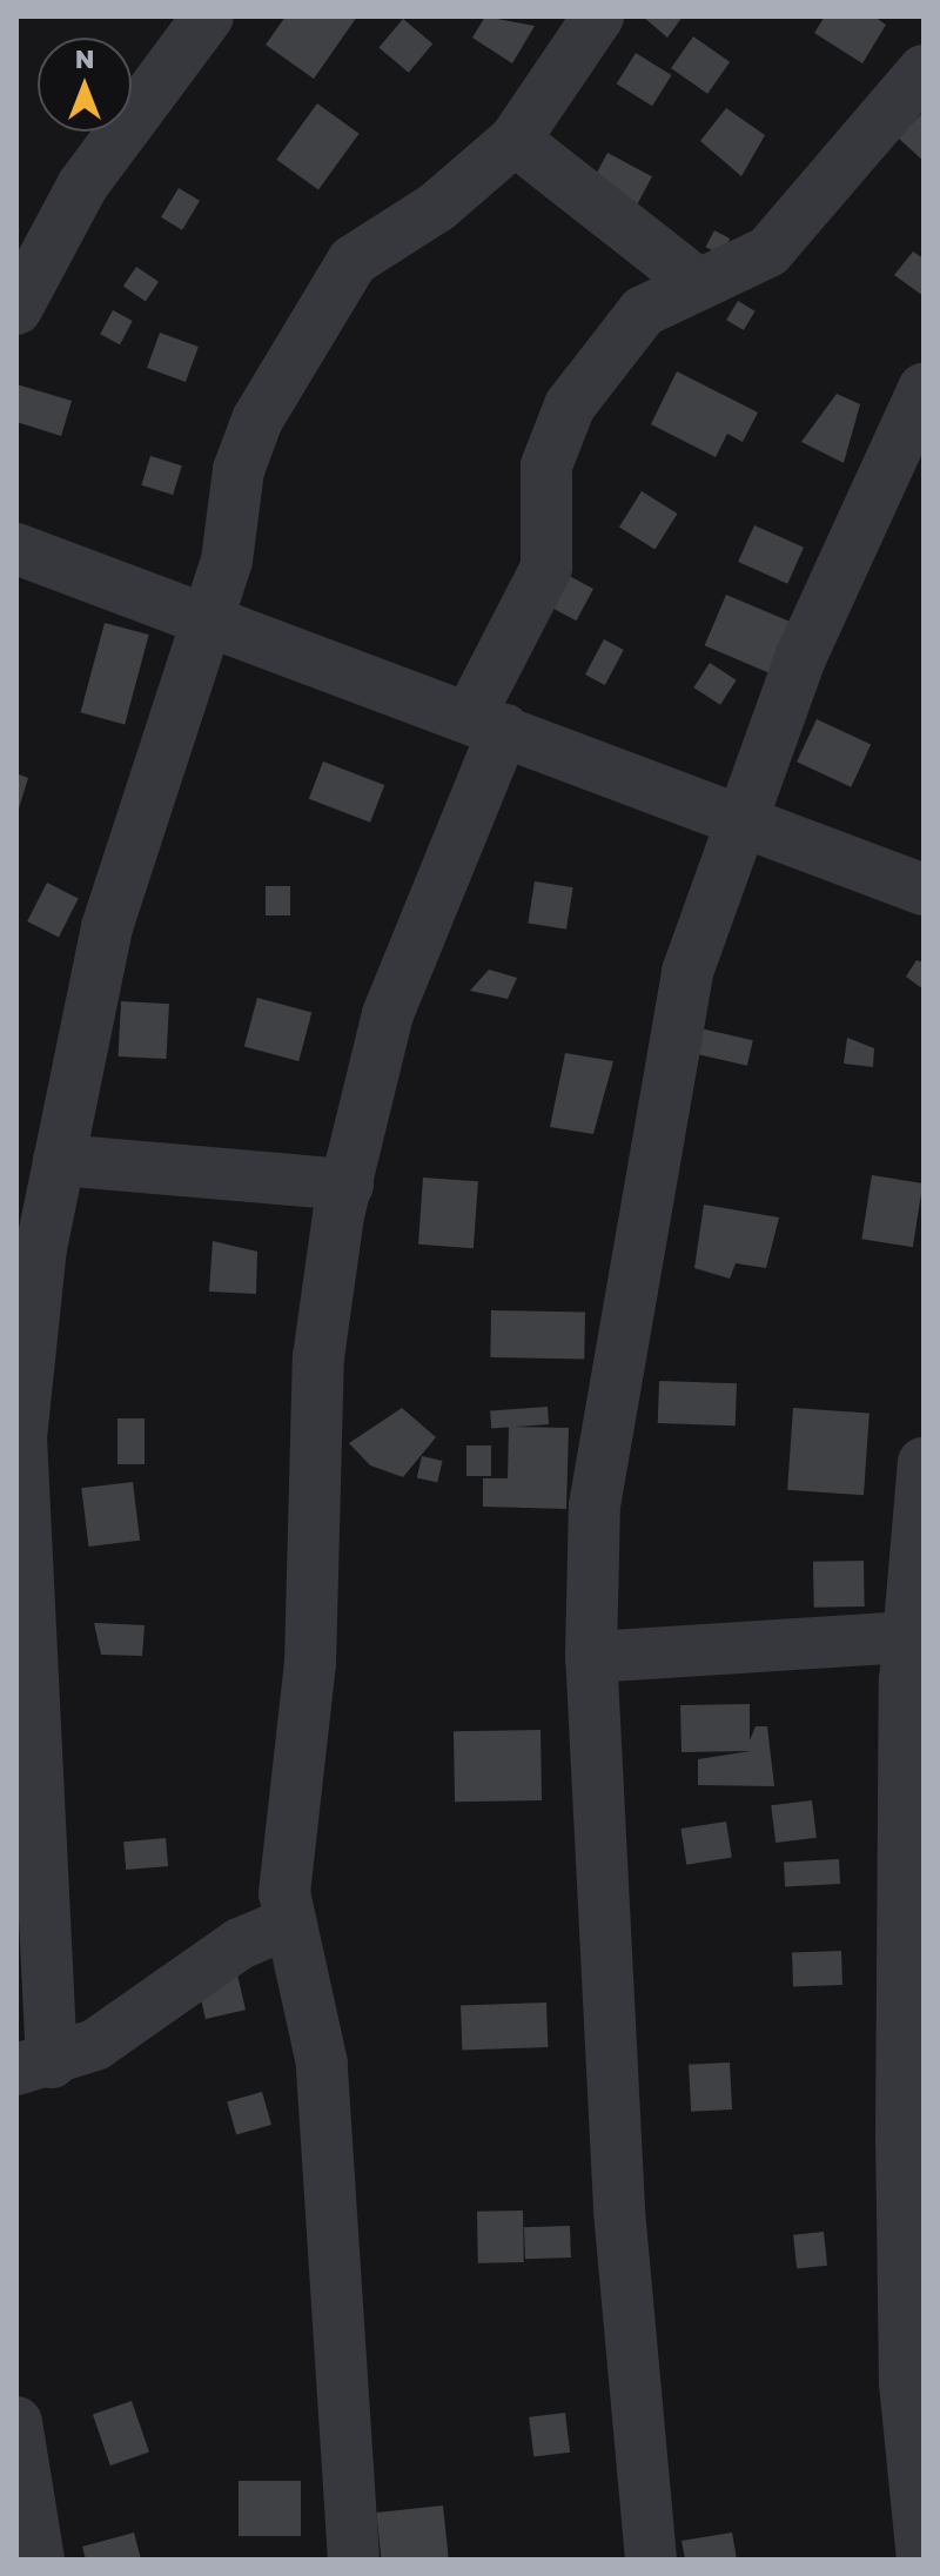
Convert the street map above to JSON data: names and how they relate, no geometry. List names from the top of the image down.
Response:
{
  "north": "top"
}
